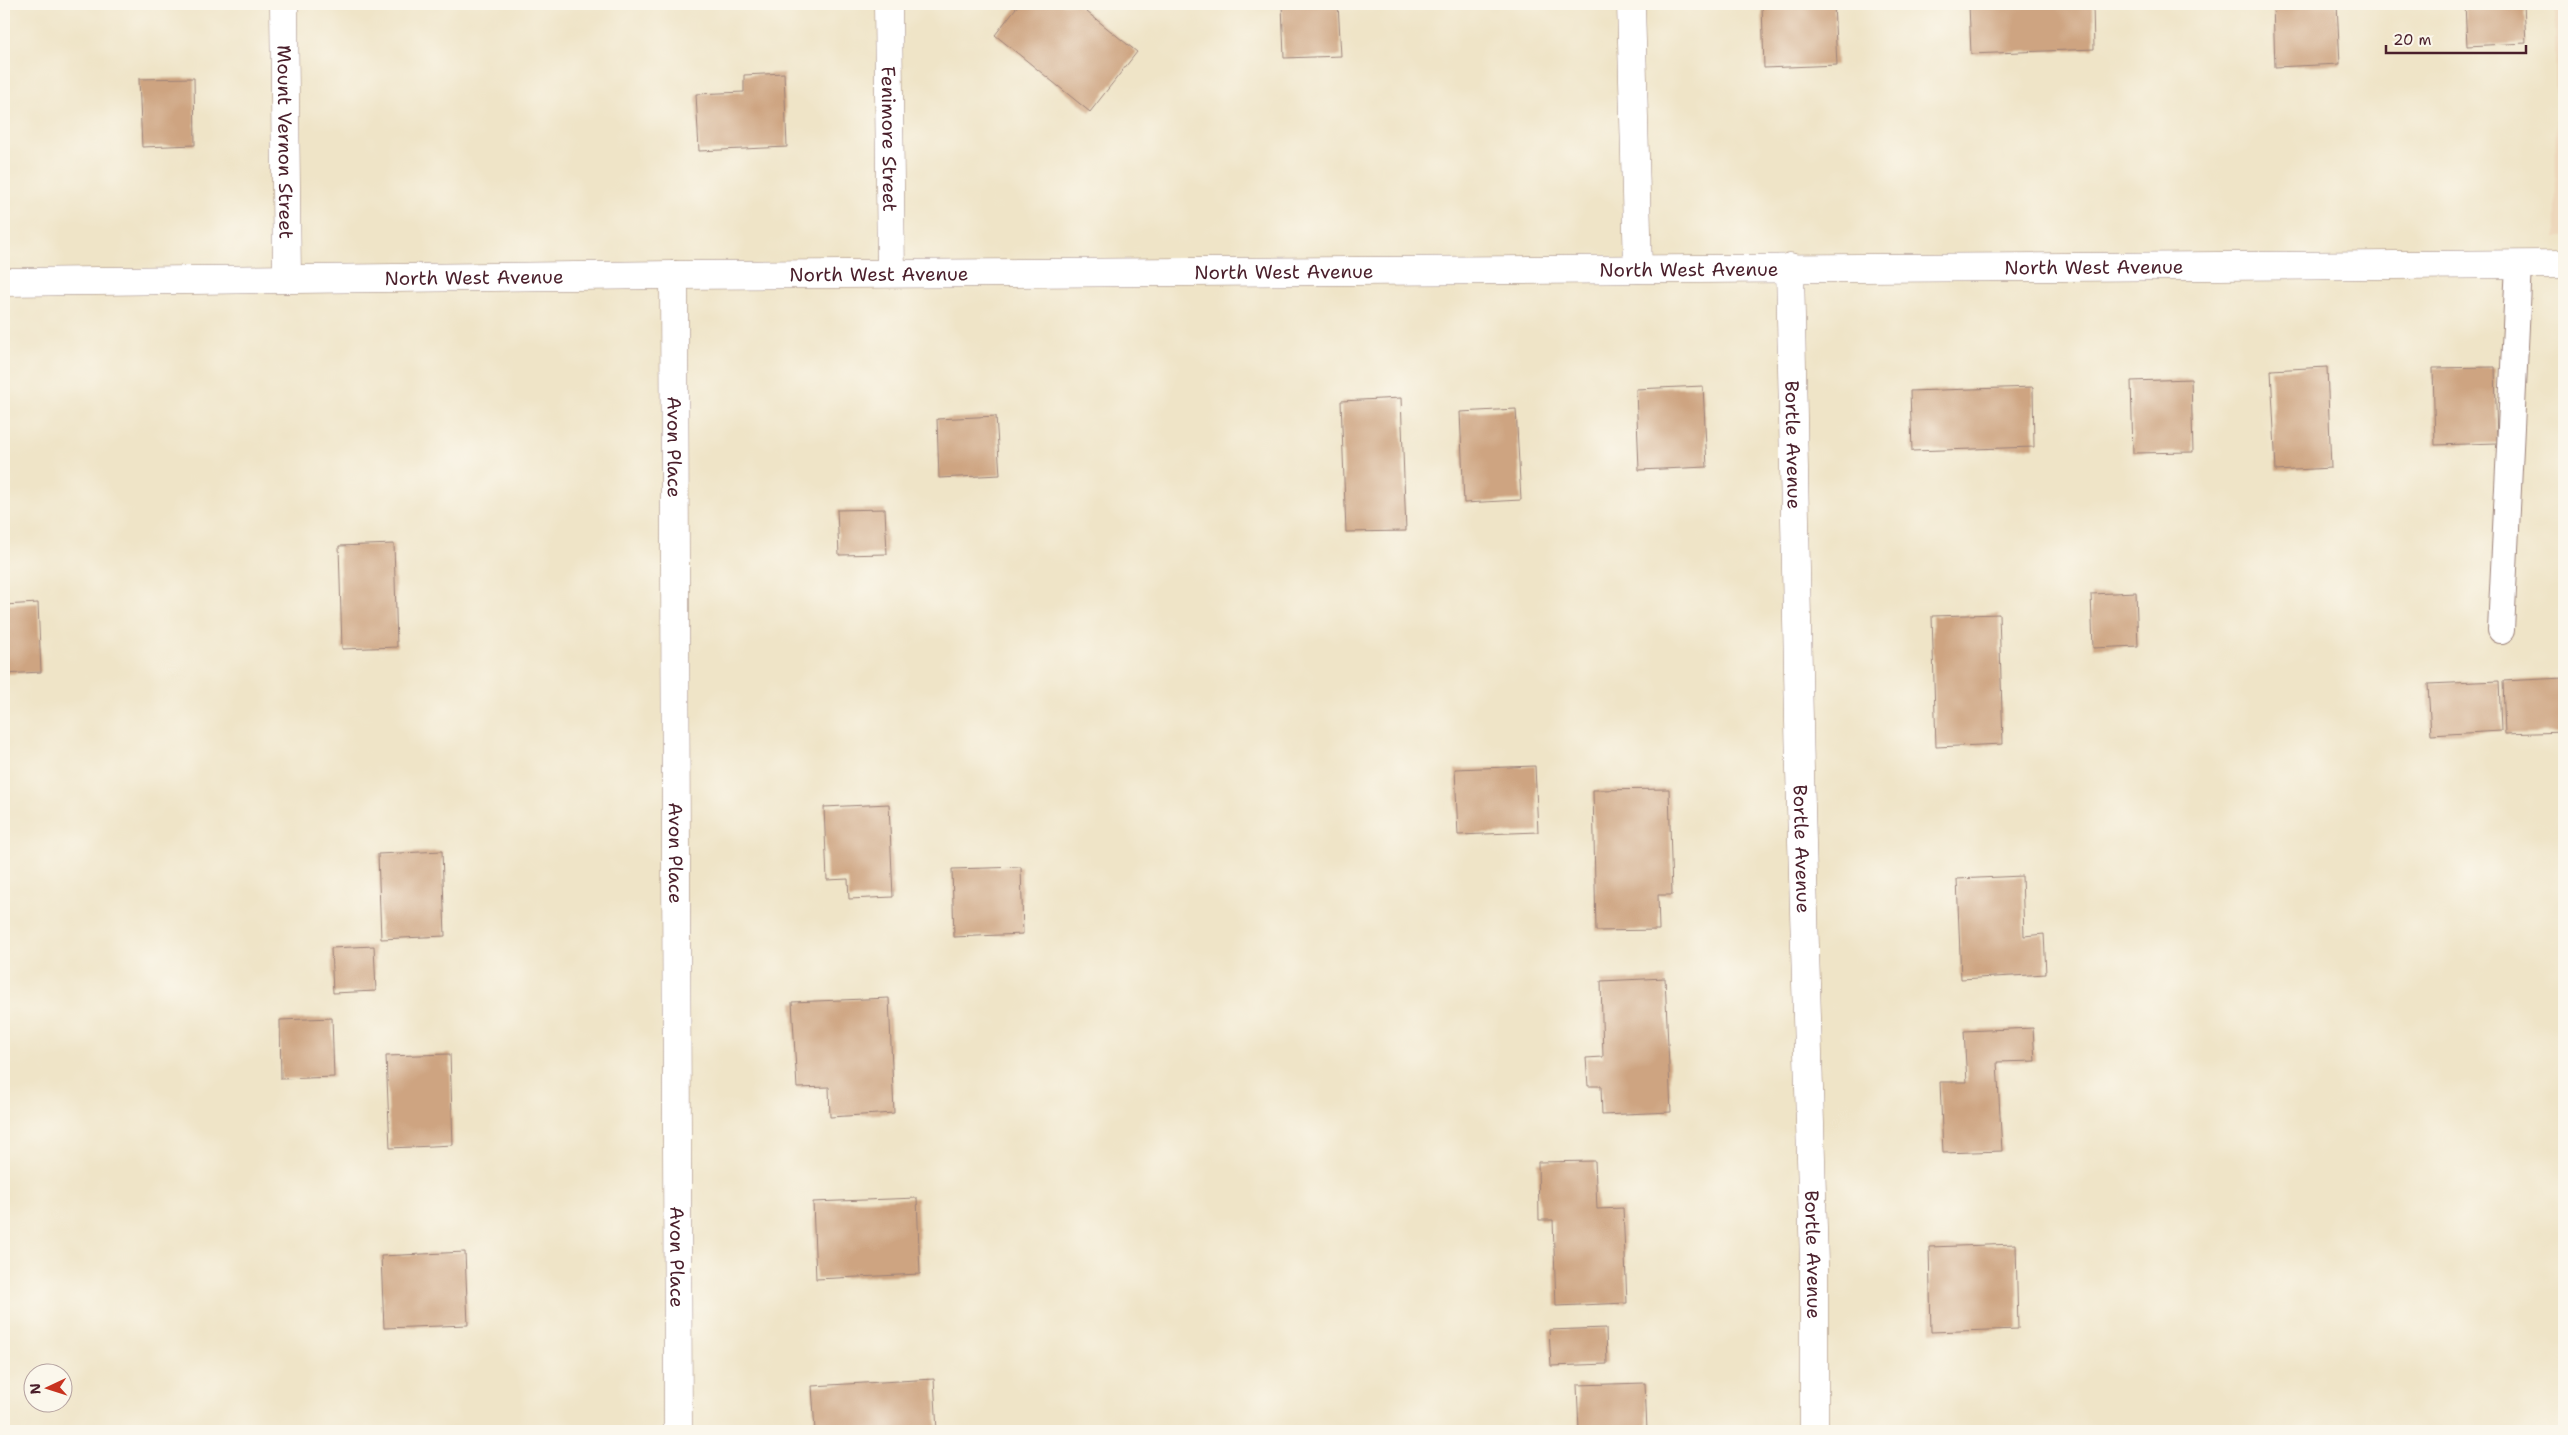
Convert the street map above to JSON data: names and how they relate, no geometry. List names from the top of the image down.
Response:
{
  "streets": {
    "street": [
      "Fenimore Street",
      "Mount Vernon Street",
      "North West Avenue",
      "Bortle Avenue",
      "Avon Place"
    ]
  },
  "crossings": [
    ["Fenimore Street", "North West Avenue"],
    ["Mount Vernon Street", "North West Avenue"],
    ["North West Avenue", "Bortle Avenue"],
    ["North West Avenue", "Avon Place"]
  ],
  "scale_bar": "20 m",
  "north": "left"
}
